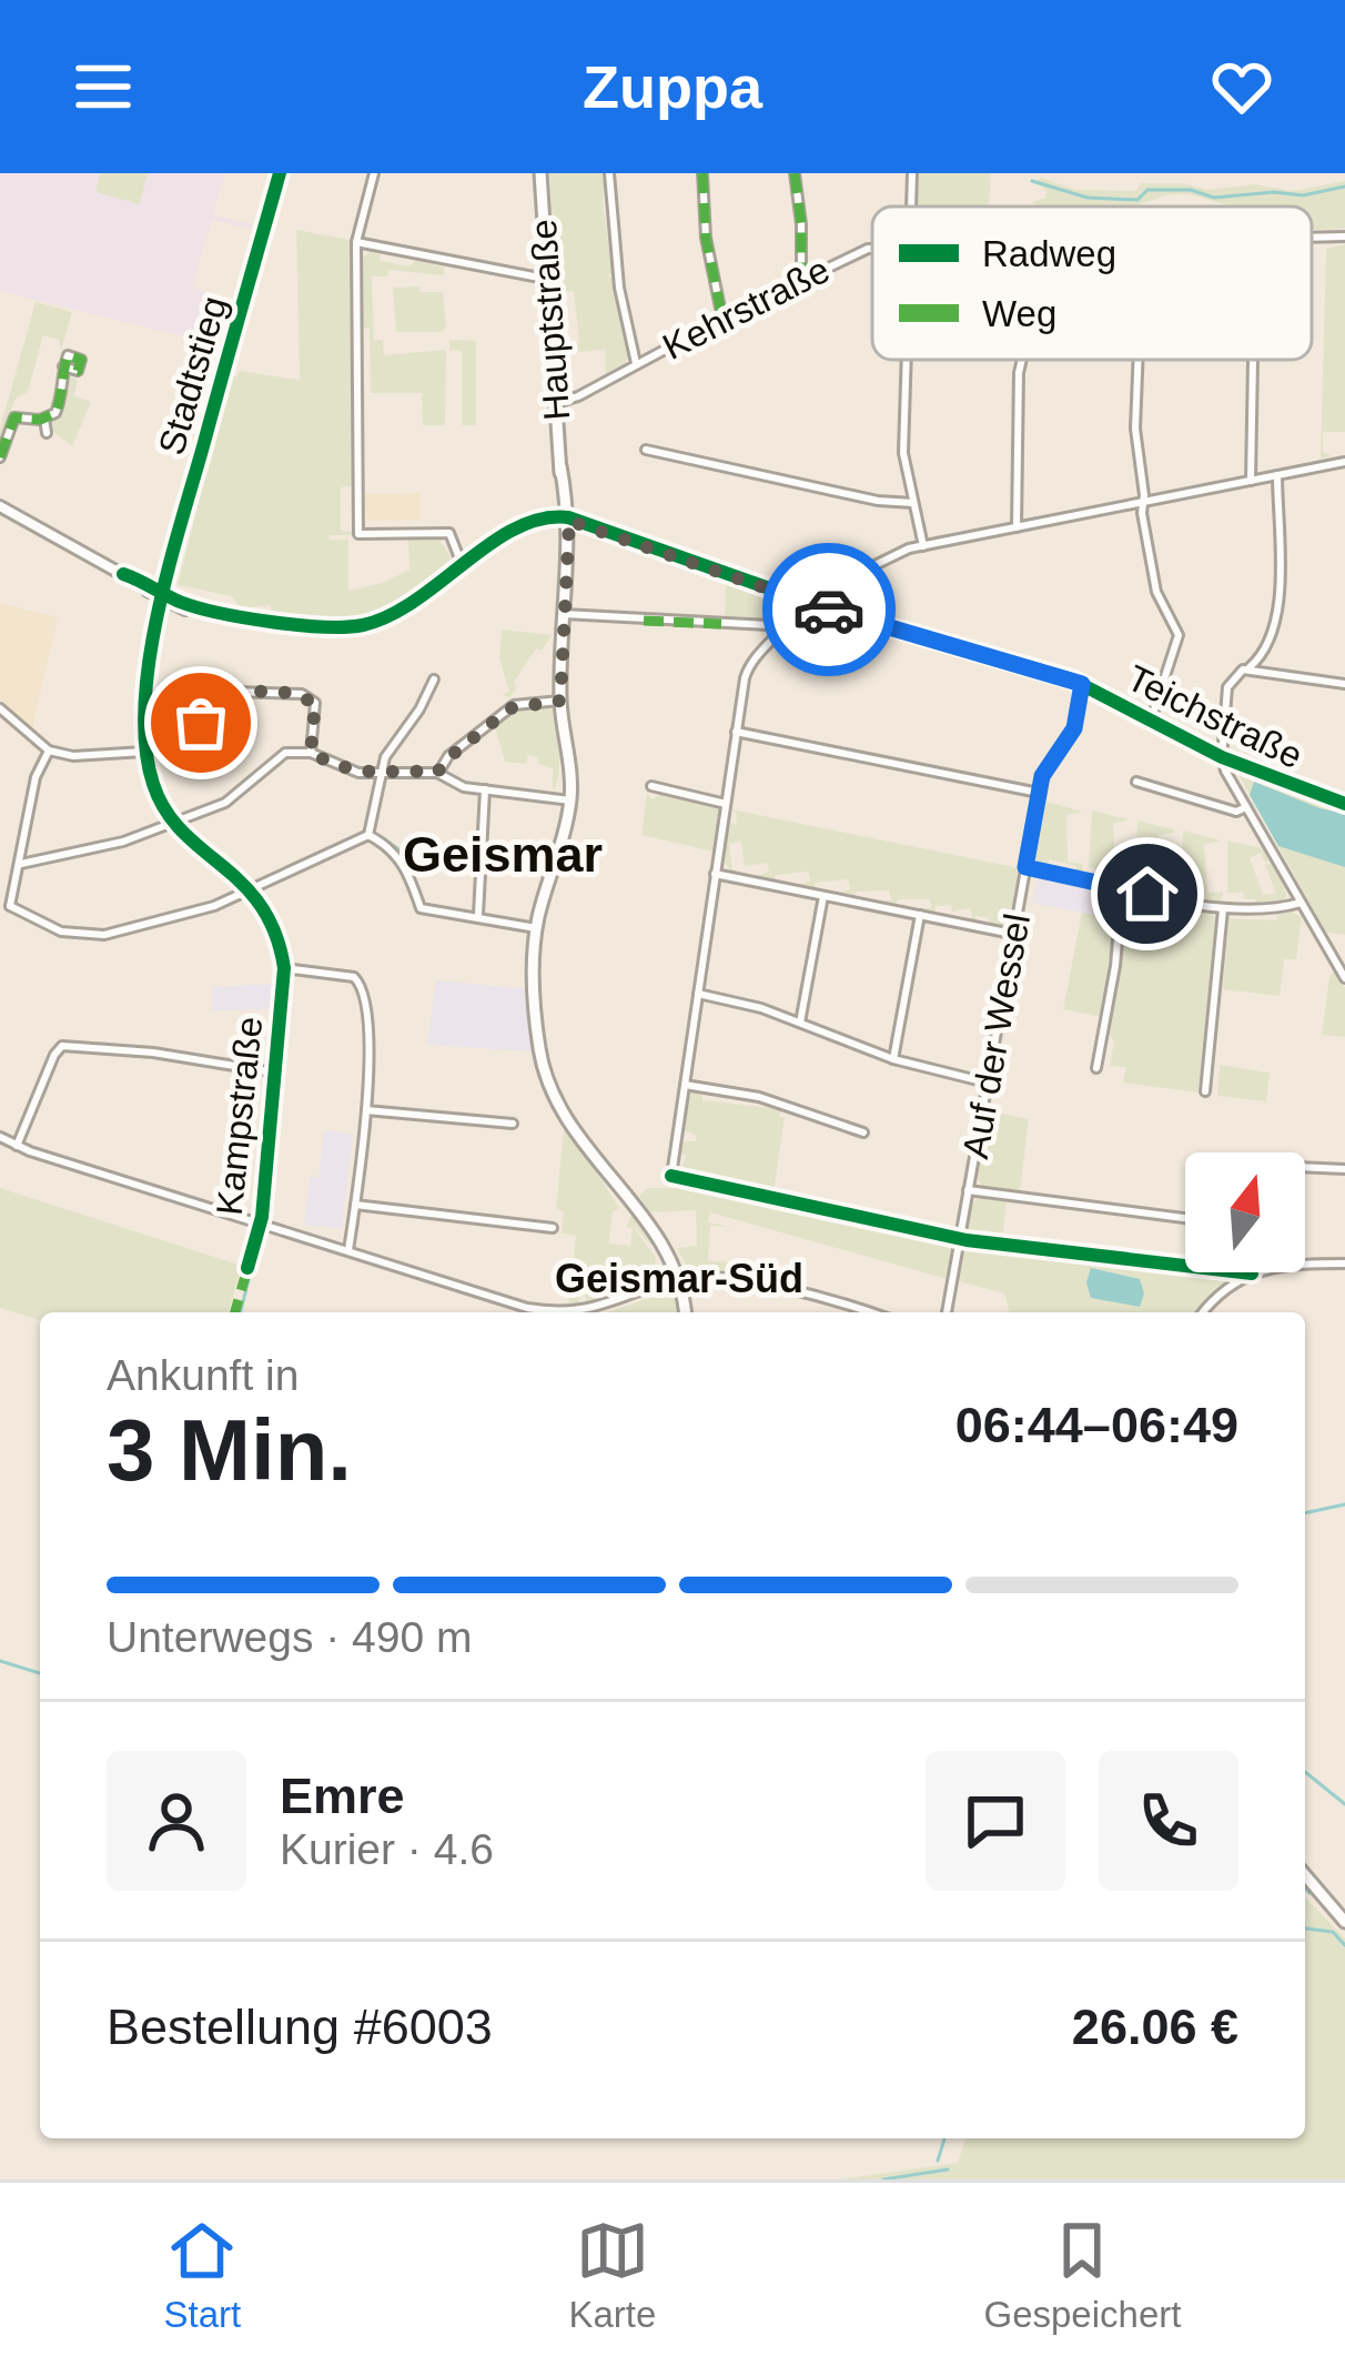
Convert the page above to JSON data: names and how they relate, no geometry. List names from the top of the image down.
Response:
{
  "streets": {
    "main road": ["Hauptstraße"],
    "street": [
      "Kehrstraße",
      "Stadtstieg",
      "Teichstraße",
      "Auf der Wessel",
      "Kampstraße"
    ]
  },
  "crossings": [
    ["Kehrstraße", "Hauptstraße"],
    ["Hauptstraße", "Teichstraße"],
    ["Teichstraße", "Auf der Wessel"]
  ],
  "districts": ["Geismar", "Geismar-Süd"],
  "legend": ["Radweg", "Weg"],
  "north": "top",
  "page": {
    "header": "Zuppa",
    "heading": ["3 Min.", "Ankunft in", "06:44–06:49"],
    "panel": [
      "Emre",
      "Kurier · 4.6",
      "Bestellung #6003",
      "26.06 €"
    ],
    "bar": "Unterwegs · 490 m",
    "tabs": ["Start", "Karte", "Gespeichert"]
  }
}
